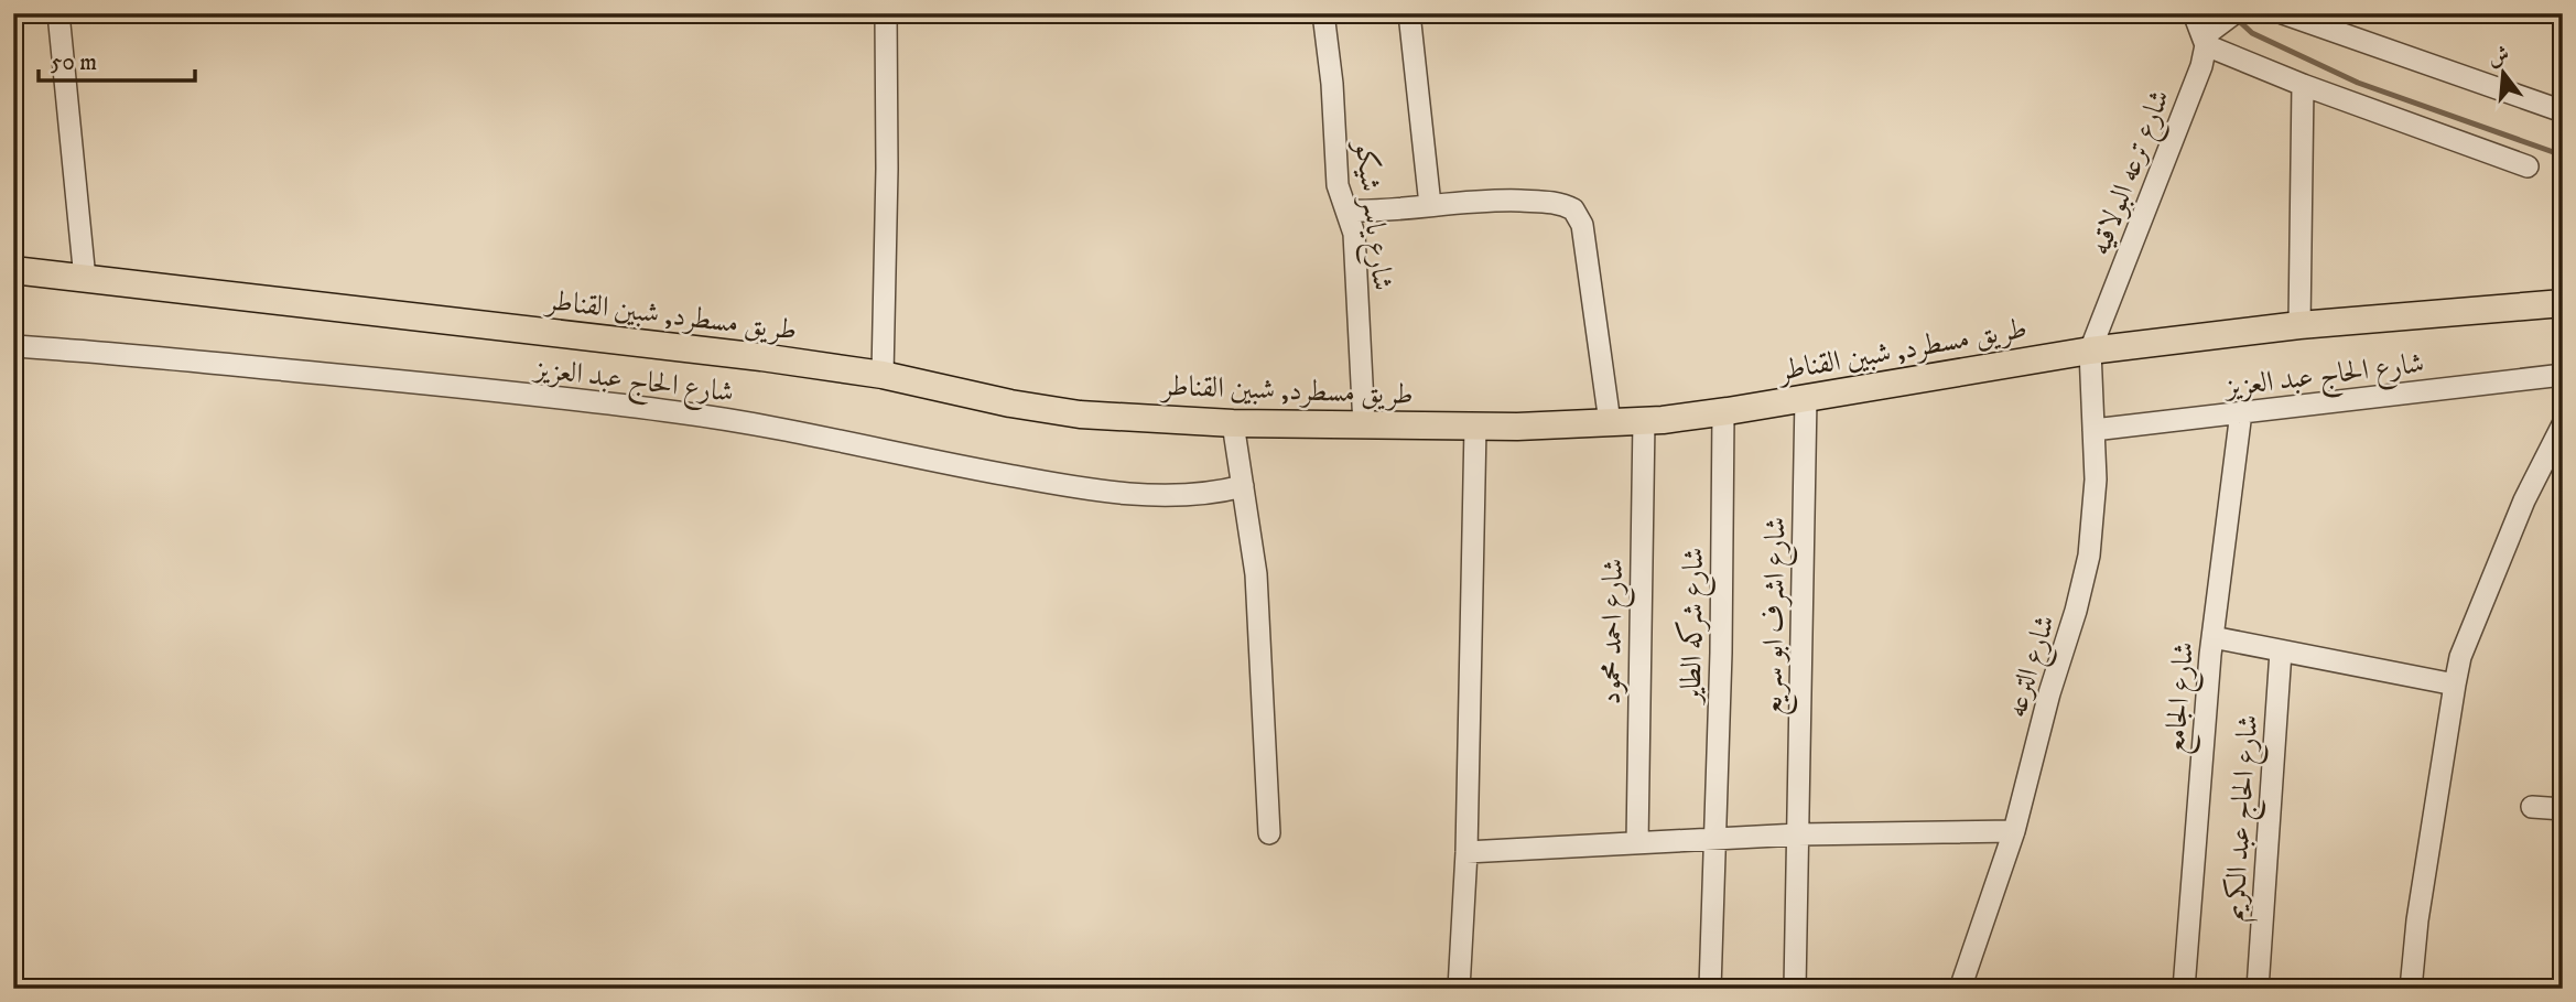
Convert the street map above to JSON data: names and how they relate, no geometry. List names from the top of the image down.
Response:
{
  "streets": {
    "main road": ["طريق مسطرد, شبين القناطر"],
    "street": [
      "شارع ترعه البولاقيه",
      "شارع ياسر شيكو",
      "شارع الحاج عبد العزيز",
      "شارع اشرف ابو سريع",
      "شارع شركه الطاير",
      "شارع احمد محمود",
      "شارع الترعه",
      "شارع الجامع",
      "شارع الحاج عبد الكريم"
    ]
  },
  "crossings": [
    ["شارع ترعه البولاقيه", "طريق مسطرد, شبين القناطر"],
    ["شارع ترعه البولاقيه", "شارع الترعه"],
    ["شارع ياسر شيكو", "طريق مسطرد, شبين القناطر"],
    ["طريق مسطرد, شبين القناطر", "شارع اشرف ابو سريع"],
    ["طريق مسطرد, شبين القناطر", "شارع شركه الطاير"],
    ["طريق مسطرد, شبين القناطر", "شارع احمد محمود"],
    ["طريق مسطرد, شبين القناطر", "شارع الترعه"],
    ["شارع الحاج عبد العزيز", "شارع الترعه"],
    ["شارع الحاج عبد العزيز", "شارع الجامع"]
  ],
  "scale_bar": "50 m",
  "north": "top"
}
